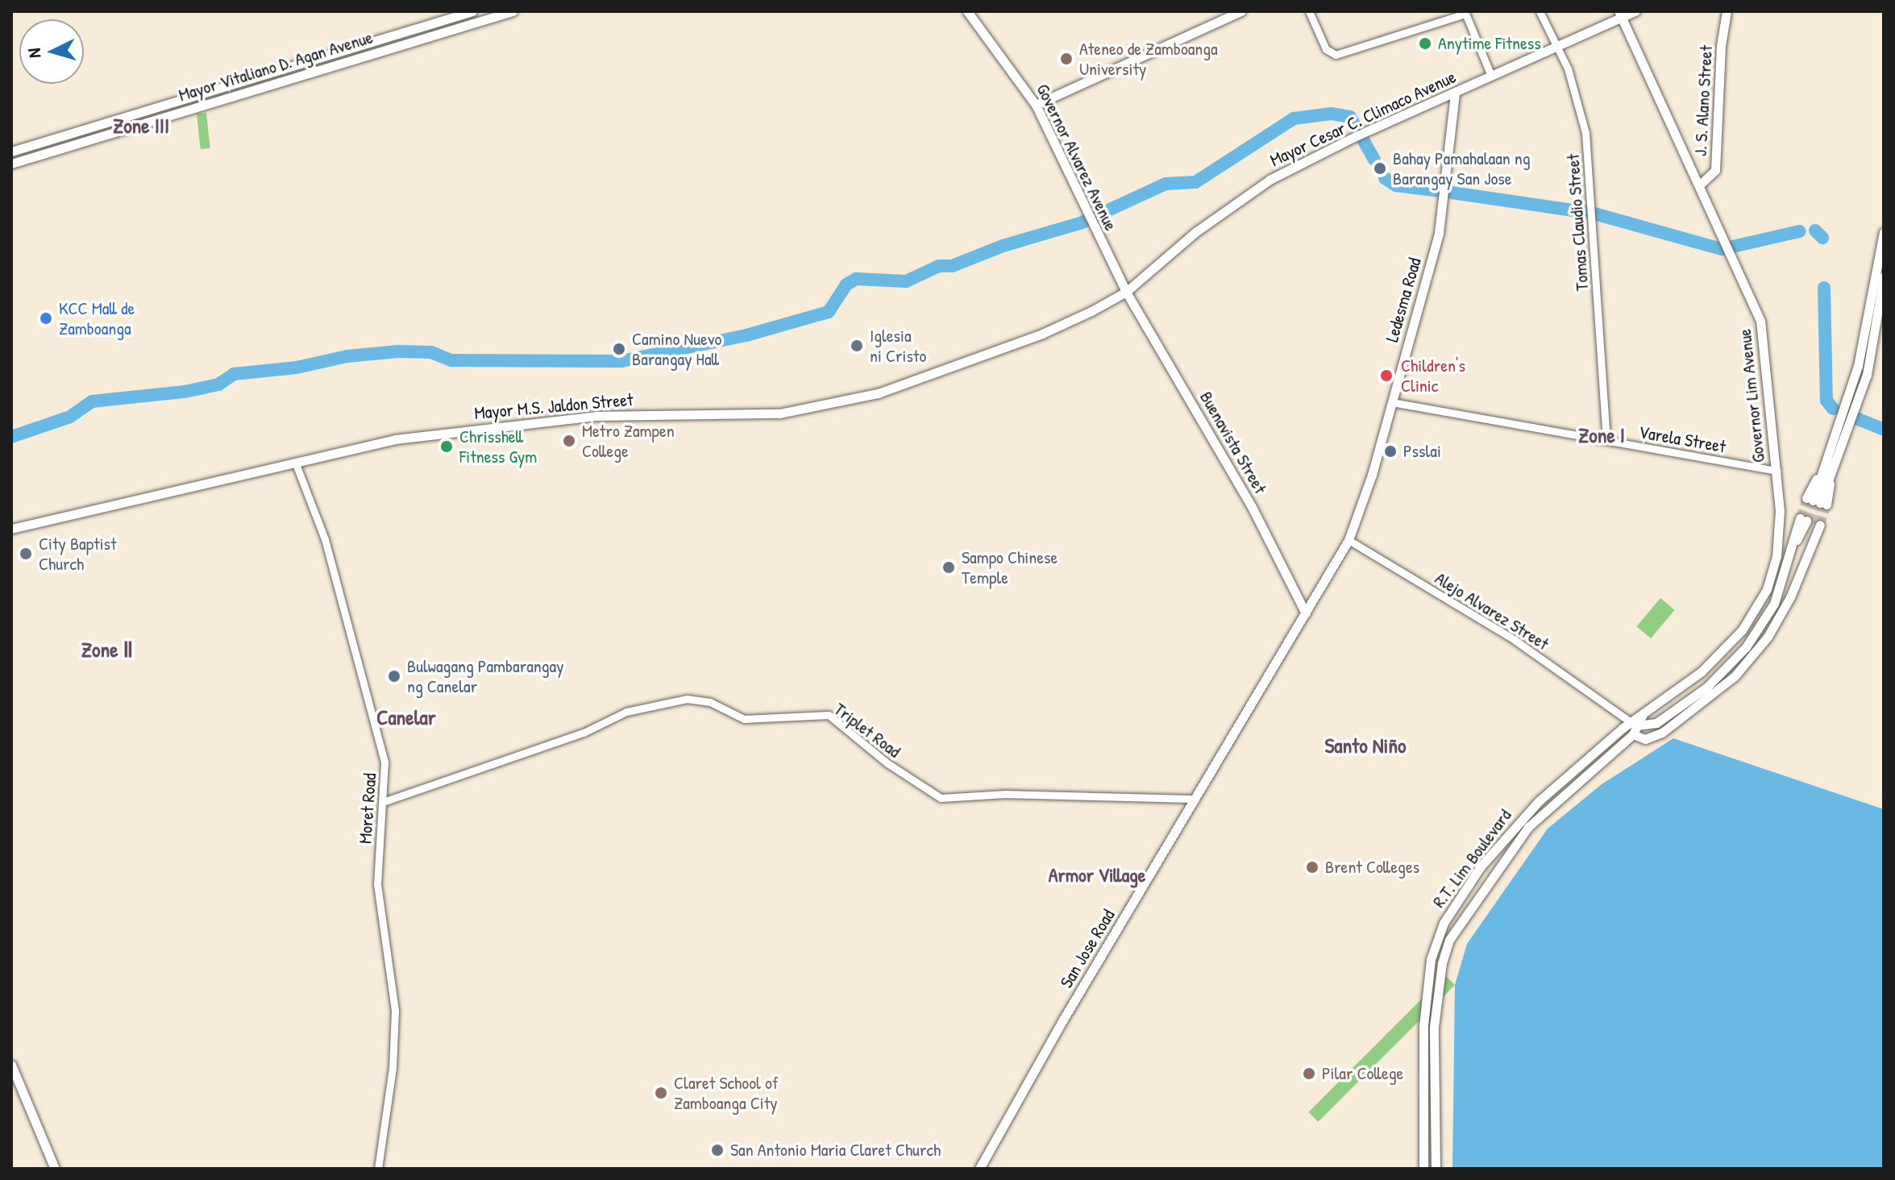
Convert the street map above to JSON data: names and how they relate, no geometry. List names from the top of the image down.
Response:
{
  "streets": {
    "main road": [
      "Mayor Vitaliano D. Agan Avenue",
      "J. S. Alano Street",
      "Mayor Cesar C. Climaco Avenue",
      "Governor Alvarez Avenue",
      "Ledesma Road",
      "Governor Lim Avenue",
      "Mayor M.S. Jaldon Street",
      "Buenavista Street",
      "R.T. Lim Boulevard",
      "San Jose Road"
    ],
    "street": [
      "Tomas Claudio Street",
      "Varela Street",
      "Alejo Alvarez Street",
      "Triplet Road",
      "Moret Road"
    ]
  },
  "crossings": [
    ["J. S. Alano Street", "Governor Lim Avenue"],
    ["Mayor Cesar C. Climaco Avenue", "Governor Alvarez Avenue"],
    ["Mayor Cesar C. Climaco Avenue", "Tomas Claudio Street"],
    ["Mayor Cesar C. Climaco Avenue", "Ledesma Road"],
    ["Mayor Cesar C. Climaco Avenue", "Governor Lim Avenue"],
    ["Mayor Cesar C. Climaco Avenue", "Mayor M.S. Jaldon Street"],
    ["Mayor Cesar C. Climaco Avenue", "Buenavista Street"],
    ["Governor Alvarez Avenue", "Mayor M.S. Jaldon Street"],
    ["Governor Alvarez Avenue", "Buenavista Street"],
    ["Tomas Claudio Street", "Varela Street"],
    ["Ledesma Road", "Varela Street"],
    ["Ledesma Road", "Buenavista Street"],
    ["Ledesma Road", "Alejo Alvarez Street"],
    ["Ledesma Road", "San Jose Road"],
    ["Governor Lim Avenue", "Varela Street"],
    ["Governor Lim Avenue", "Alejo Alvarez Street"],
    ["Governor Lim Avenue", "R.T. Lim Boulevard"],
    ["Mayor M.S. Jaldon Street", "Buenavista Street"],
    ["Mayor M.S. Jaldon Street", "Moret Road"],
    ["Buenavista Street", "San Jose Road"],
    ["Alejo Alvarez Street", "R.T. Lim Boulevard"],
    ["Triplet Road", "Moret Road"],
    ["Triplet Road", "San Jose Road"]
  ],
  "districts": [
    "Zone III",
    "Zone I",
    "Zone Ⅱ",
    "Canelar",
    "Santo Niño",
    "Armor Village"
  ],
  "places": [
    "Anytime Fitness",
    "Ateneo de Zamboanga University",
    "Bahay Pamahalaan ng Barangay San Jose",
    "KCC Mall de Zamboanga",
    "Iglesia ni Cristo",
    "Camino Nuevo Barangay Hall",
    "Children's Clinic",
    "Metro Zampen College",
    "Chrisshell Fitness Gym",
    "Psslai",
    "City Baptist Church",
    "Sampo Chinese Temple",
    "Bulwagang Pambarangay ng Canelar",
    "Brent Colleges",
    "Pilar College",
    "Claret School of Zamboanga City",
    "San Antonio Maria Claret Church"
  ],
  "north": "left"
}
